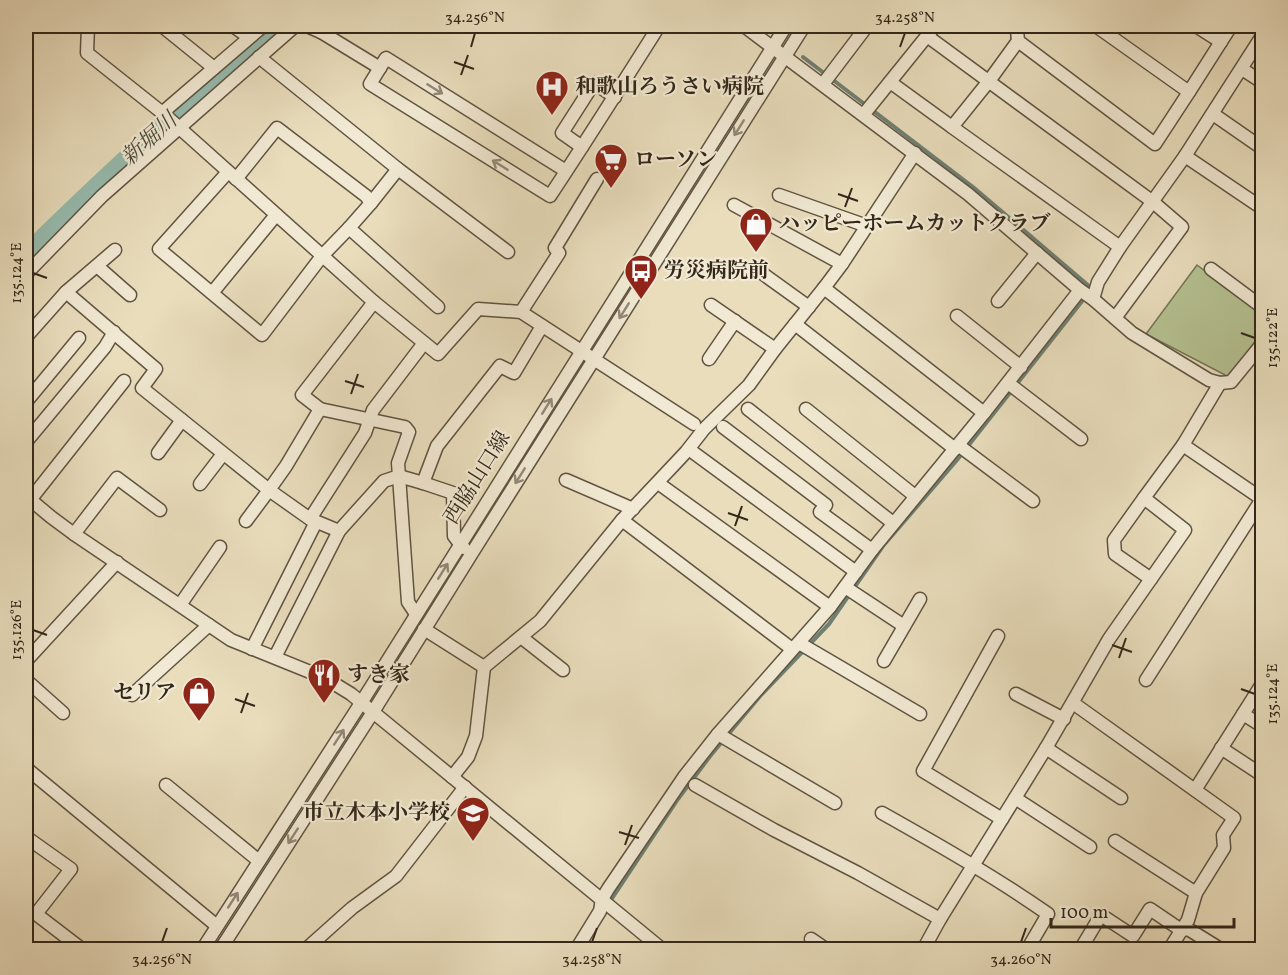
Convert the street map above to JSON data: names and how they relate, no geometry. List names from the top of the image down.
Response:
{
  "streets": {
    "street": ["西脇山口線"]
  },
  "water": ["新堀川"],
  "places": {
    "hospital": ["和歌山ろうさい病院"],
    "supermarket": ["ローソン"],
    "shop": ["ハッピーホームカットクラブ", "セリア"],
    "bus stop": ["労災病院前"],
    "restaurant": ["すき家"],
    "school or university": ["市立木本小学校"]
  },
  "scale_bar": "100 m",
  "coordinates": [
    "34.256°N",
    "34.258°N",
    "135.124°E",
    "135.122°E",
    "135.126°E",
    "34.260°N"
  ]
}
